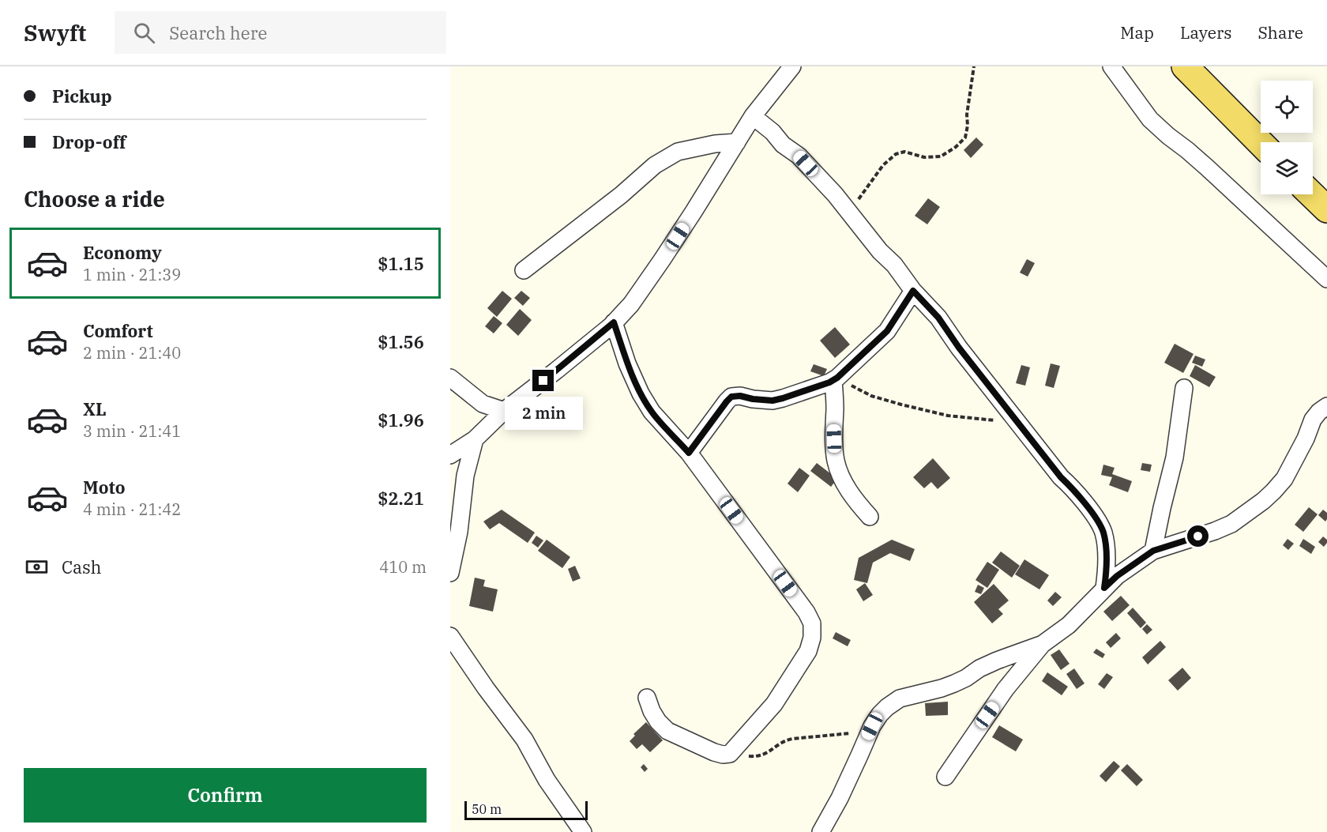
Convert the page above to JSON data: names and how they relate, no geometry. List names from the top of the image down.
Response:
{
  "scale_bar": "50 m",
  "page": {
    "header": "Swyft",
    "search": "Search here",
    "nav": ["Map", "Layers", "Share"],
    "banner": ["Pickup", "Drop-off"],
    "heading": "Choose a ride",
    "list": [
      {
        "name": "Economy",
        "note": "1 min · 21:39",
        "value": "$1.15"
      },
      {
        "name": "Comfort",
        "note": "2 min · 21:40",
        "value": "$1.56"
      },
      {
        "name": "XL",
        "note": "3 min · 21:41",
        "value": "$1.96"
      },
      {
        "name": "Moto",
        "note": "4 min · 21:42",
        "value": "$2.21"
      }
    ],
    "bubble": "2 min",
    "pay": ["Cash", "410 m"],
    "buttons": "Confirm",
    "scale": "50 m"
  }
}
